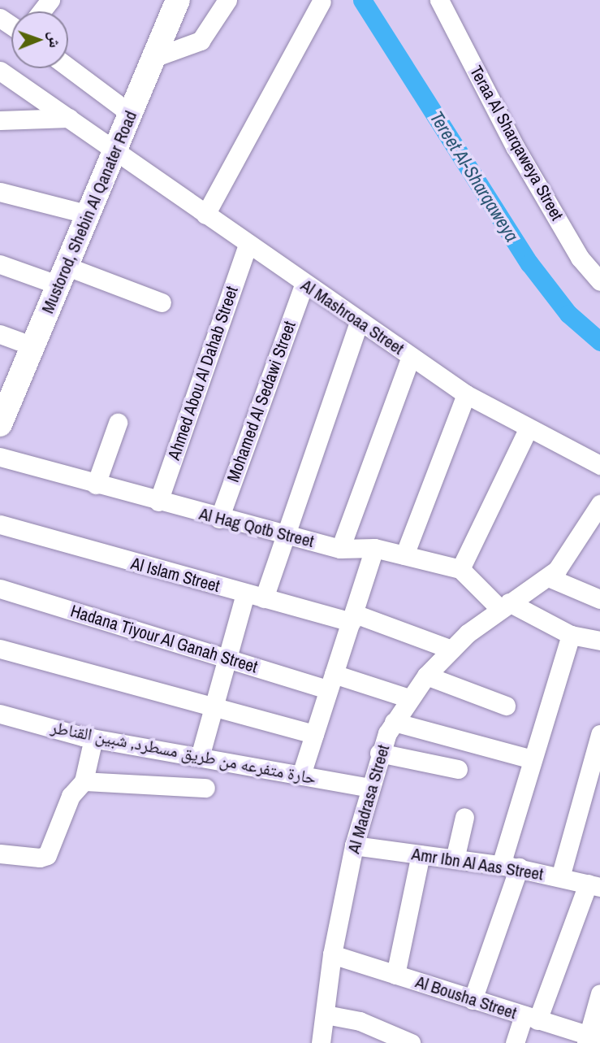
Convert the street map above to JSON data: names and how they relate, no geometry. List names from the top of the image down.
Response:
{
  "streets": {
    "main road": ["Mustorod, Shebin Al Qanater Road"],
    "street": [
      "Teraa Al Sharqaweya Street",
      "Al Mashroaa Street",
      "Ahmed Abou Al Dahab Street",
      "Mohamed Al Sedawi Street",
      "Al Hag Qotb Street",
      "Al Islam Street",
      "Hadana Tiyour Al Ganah Street",
      "حارة متفرعه من طريق مسطرد, شبين القناطر",
      "Al Madrasa Street",
      "Amr Ibn Al Aas Street",
      "Al Bousha Street"
    ]
  },
  "crossings": [
    ["Mustorod, Shebin Al Qanater Road", "Al Mashroaa Street"],
    ["Al Mashroaa Street", "Ahmed Abou Al Dahab Street"],
    ["Al Mashroaa Street", "Mohamed Al Sedawi Street"],
    ["Ahmed Abou Al Dahab Street", "Al Hag Qotb Street"],
    ["Mohamed Al Sedawi Street", "Al Hag Qotb Street"],
    ["Al Islam Street", "Al Madrasa Street"],
    ["Hadana Tiyour Al Ganah Street", "Al Madrasa Street"],
    ["حارة متفرعه من طريق مسطرد, شبين القناطر", "Al Madrasa Street"],
    ["Al Madrasa Street", "Amr Ibn Al Aas Street"],
    ["Al Madrasa Street", "Al Bousha Street"]
  ],
  "water": ["Tereet Al-Sharqaweya"],
  "north": "right"
}
